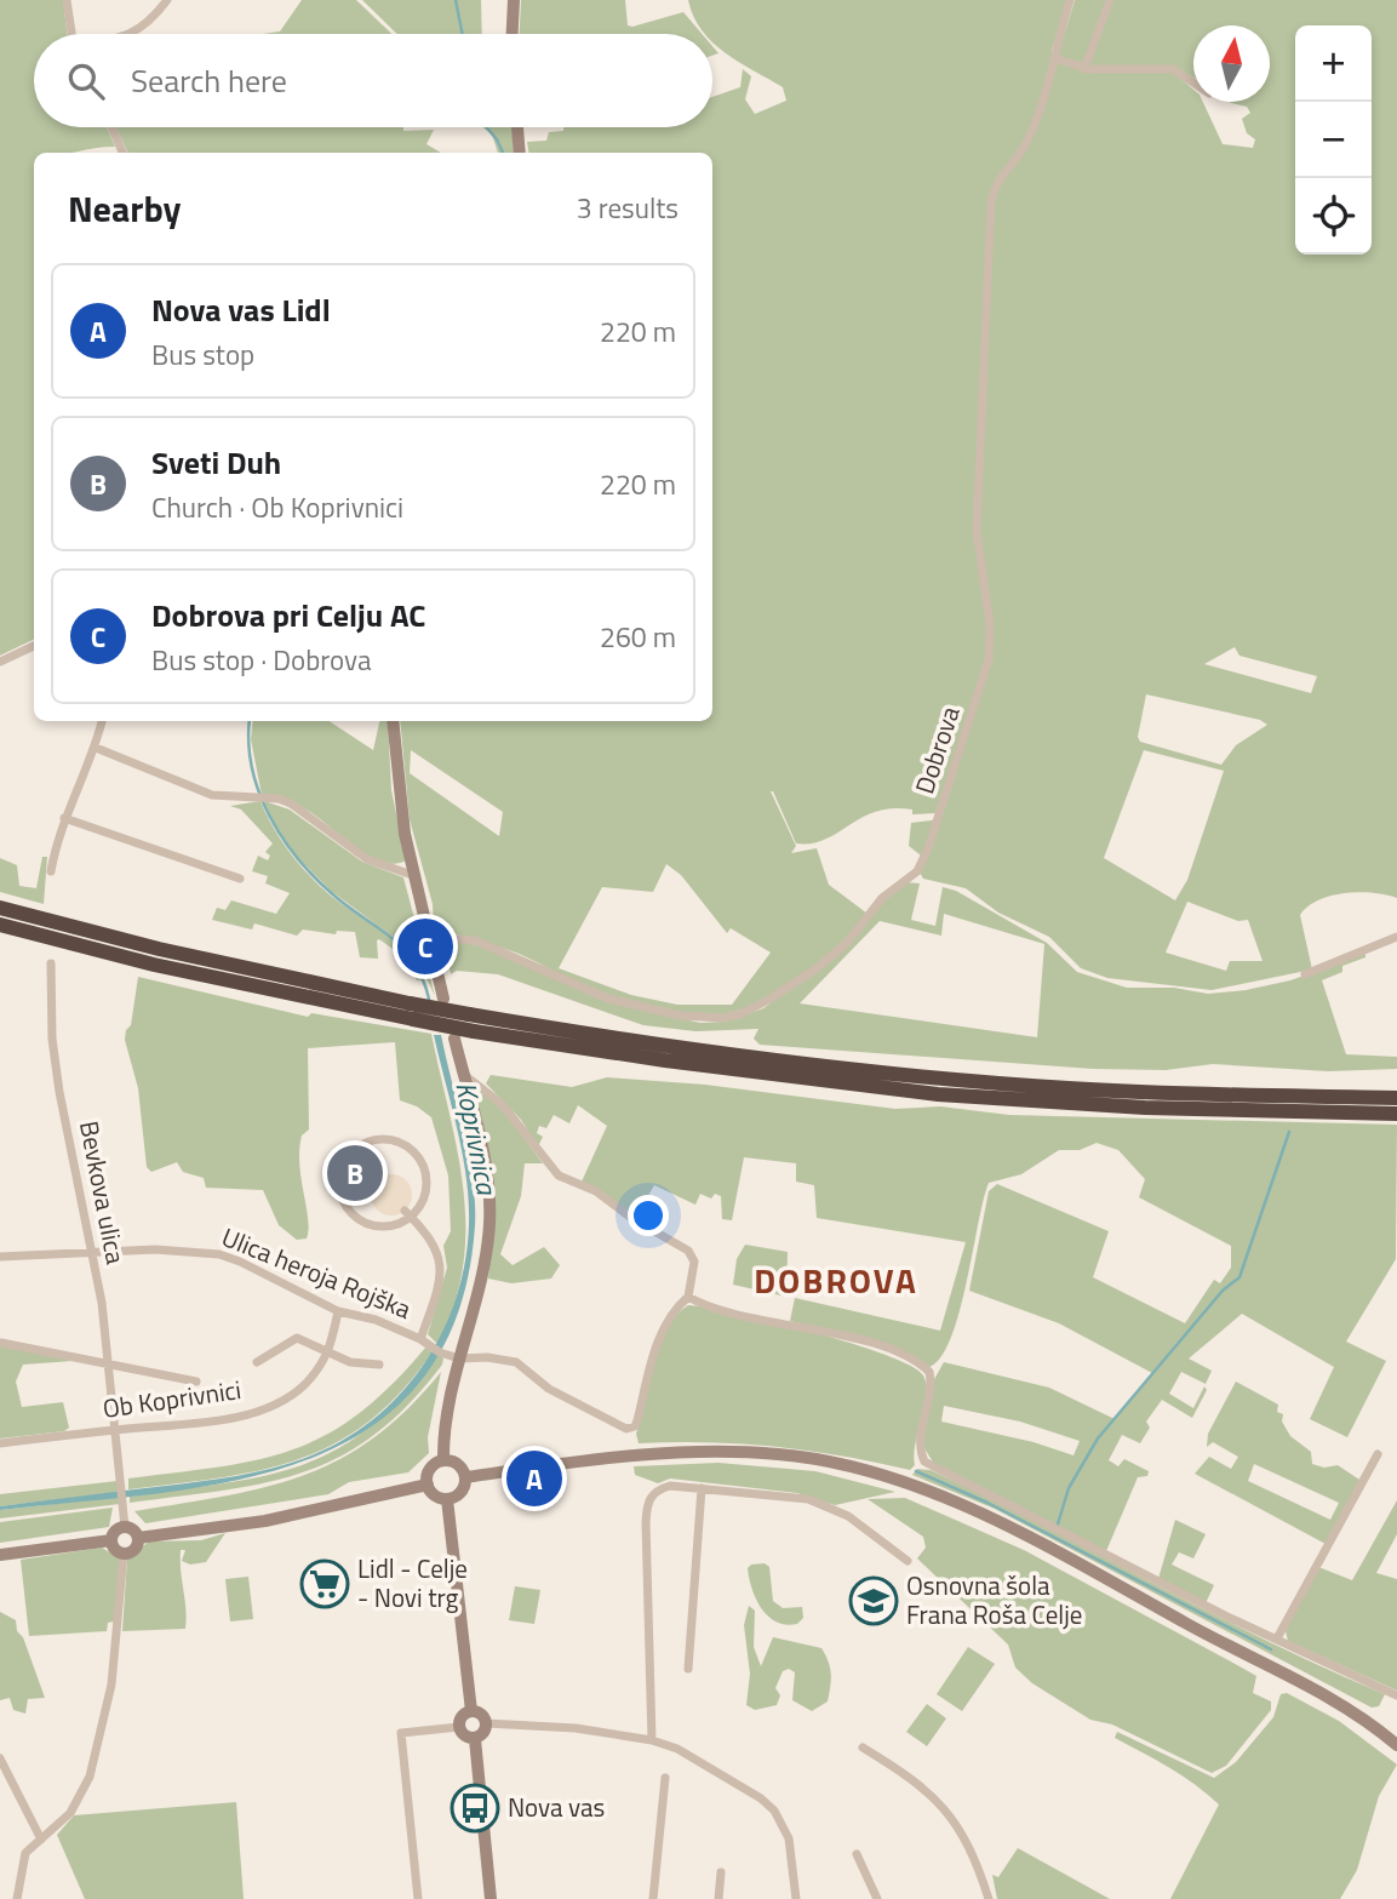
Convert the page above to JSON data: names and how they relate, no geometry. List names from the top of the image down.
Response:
{
  "streets": {
    "street": [
      "Dobrova",
      "Bevkova ulica",
      "Ulica heroja Rojška",
      "Ob Koprivnici"
    ]
  },
  "crossings": [
    ["Bevkova ulica", "Ulica heroja Rojška"],
    ["Bevkova ulica", "Ob Koprivnici"],
    ["Ulica heroja Rojška", "Ob Koprivnici"]
  ],
  "districts": ["DOBROVA"],
  "water": ["Koprivnica"],
  "places": {
    "supermarket": ["Lidl - Celje - Novi trg"],
    "school or university": ["Osnovna šola Frana Roša Celje"],
    "bus stop": ["Nova vas"]
  },
  "north": "top",
  "page": {
    "map_buttons": ["+", "−"],
    "search": "Search here",
    "heading": ["Nearby", "3 results"],
    "list": [
      {
        "mark": "A",
        "name": "Nova vas Lidl",
        "note": "Bus stop",
        "value": "220 m"
      },
      {
        "mark": "B",
        "name": "Sveti Duh",
        "note": "Church · Ob Koprivnici",
        "value": "220 m"
      },
      {
        "mark": "C",
        "name": "Dobrova pri Celju AC",
        "note": "Bus stop · Dobrova",
        "value": "260 m"
      }
    ],
    "pins": ["C", "B", "A"]
  }
}
